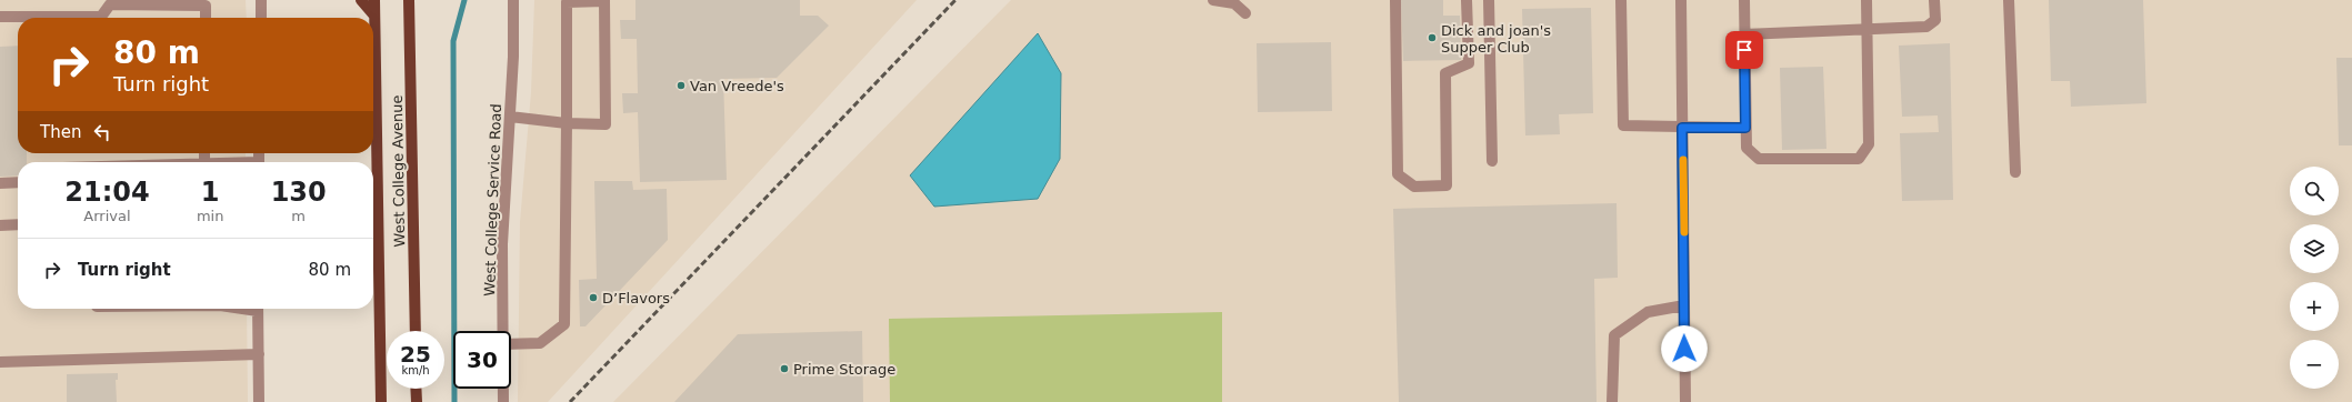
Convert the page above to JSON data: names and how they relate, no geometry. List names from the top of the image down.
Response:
{
  "streets": {
    "main road": ["West College Avenue"],
    "street": ["West College Service Road"]
  },
  "places": [
    "Dick and joan's Supper Club",
    "Van Vreede's",
    "D’Flavors",
    "Prime Storage"
  ],
  "page": {
    "turn": ["80 m", "Turn right"],
    "then": "Then",
    "eta": [
      "21:04",
      "Arrival",
      "1",
      "min",
      "130",
      "m"
    ],
    "map_buttons": ["+", "−"],
    "list": [
      {
        "name": "Turn right",
        "value": "80 m"
      }
    ],
    "speed": "25 km/h",
    "limit": "30"
  }
}
